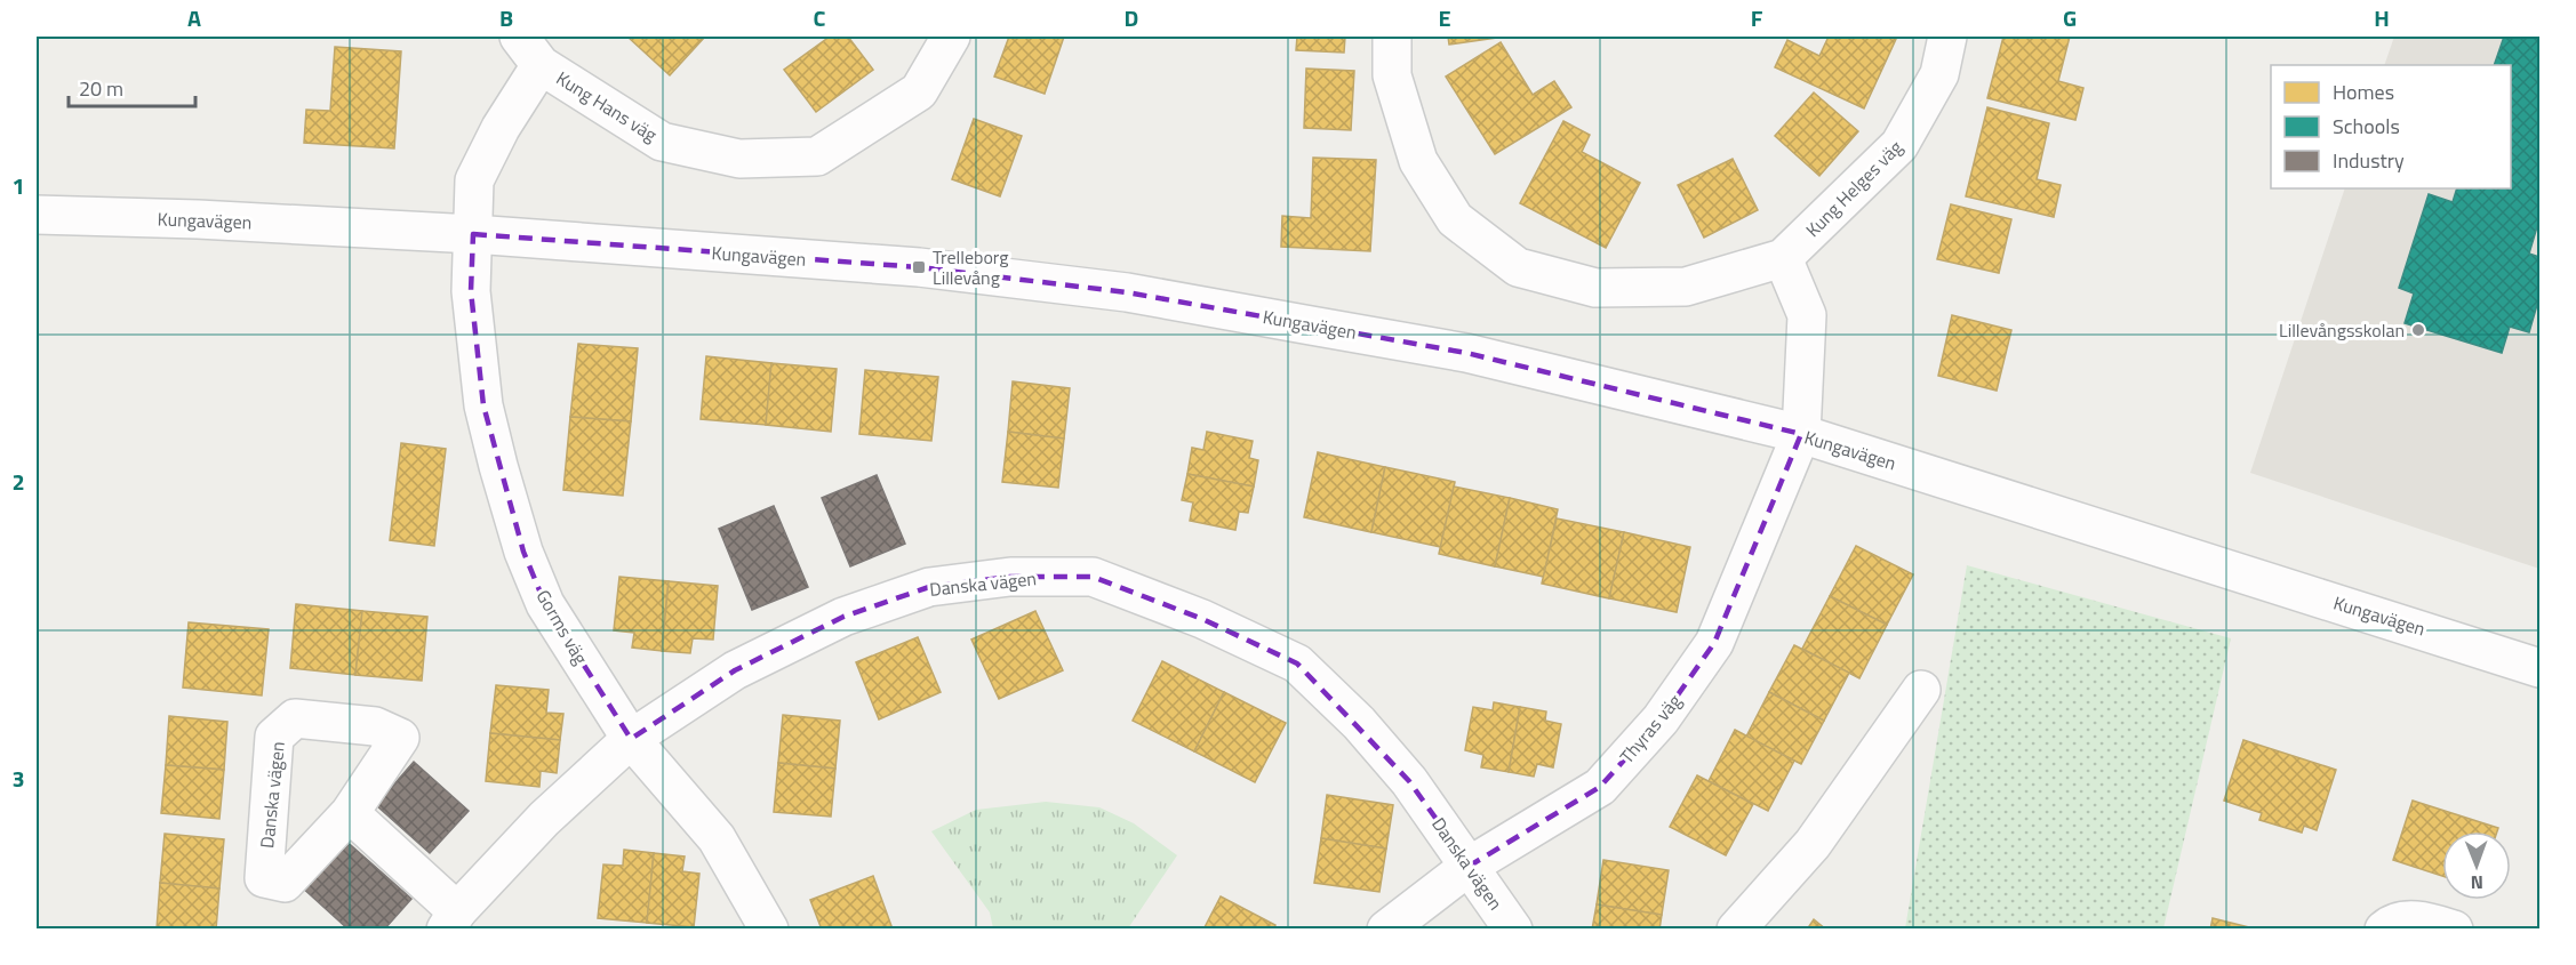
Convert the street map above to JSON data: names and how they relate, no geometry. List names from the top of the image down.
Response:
{
  "streets": {
    "street": [
      "Kung Hans väg",
      "Kung Helges väg",
      "Kungavägen",
      "Danska vägen",
      "Gorms väg",
      "Thyras väg"
    ]
  },
  "crossings": [
    ["Kung Hans väg", "Kungavägen"],
    ["Kung Hans väg", "Gorms väg"],
    ["Kungavägen", "Gorms väg"],
    ["Kungavägen", "Thyras väg"],
    ["Danska vägen", "Gorms väg"],
    ["Danska vägen", "Thyras väg"]
  ],
  "places": {
    "transit": ["Trelleborg Lillevång"],
    "other": ["Lillevångsskolan"]
  },
  "legend": ["Homes", "Schools", "Industry"],
  "scale_bar": "20 m",
  "north": "bottom",
  "grid": {
    "columns": [
      "A",
      "B",
      "C",
      "D",
      "E",
      "F",
      "G",
      "H"
    ],
    "rows": ["1", "2", "3"]
  }
}
